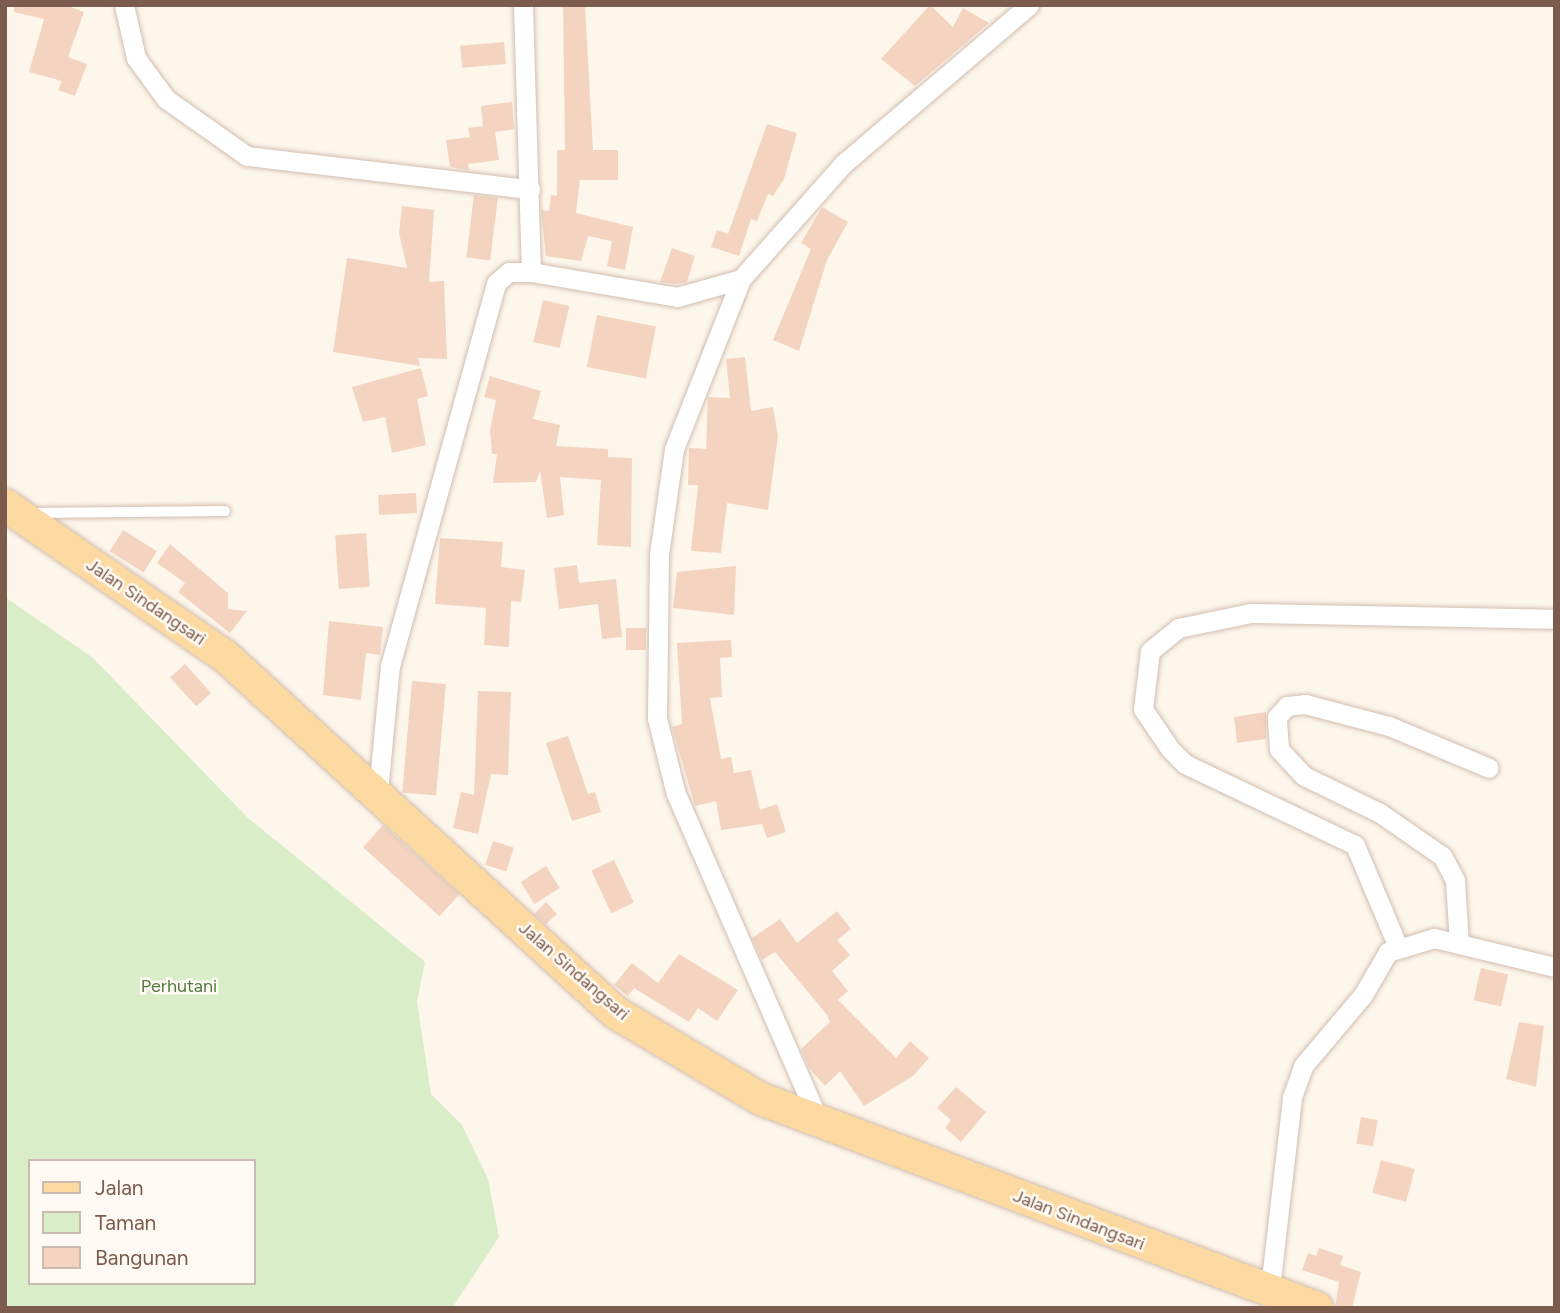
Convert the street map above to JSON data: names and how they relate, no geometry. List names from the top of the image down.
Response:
{
  "streets": {
    "main road": ["Jalan Sindangsari"]
  },
  "parks": ["Perhutani"],
  "legend": ["Jalan", "Taman", "Bangunan"]
}
